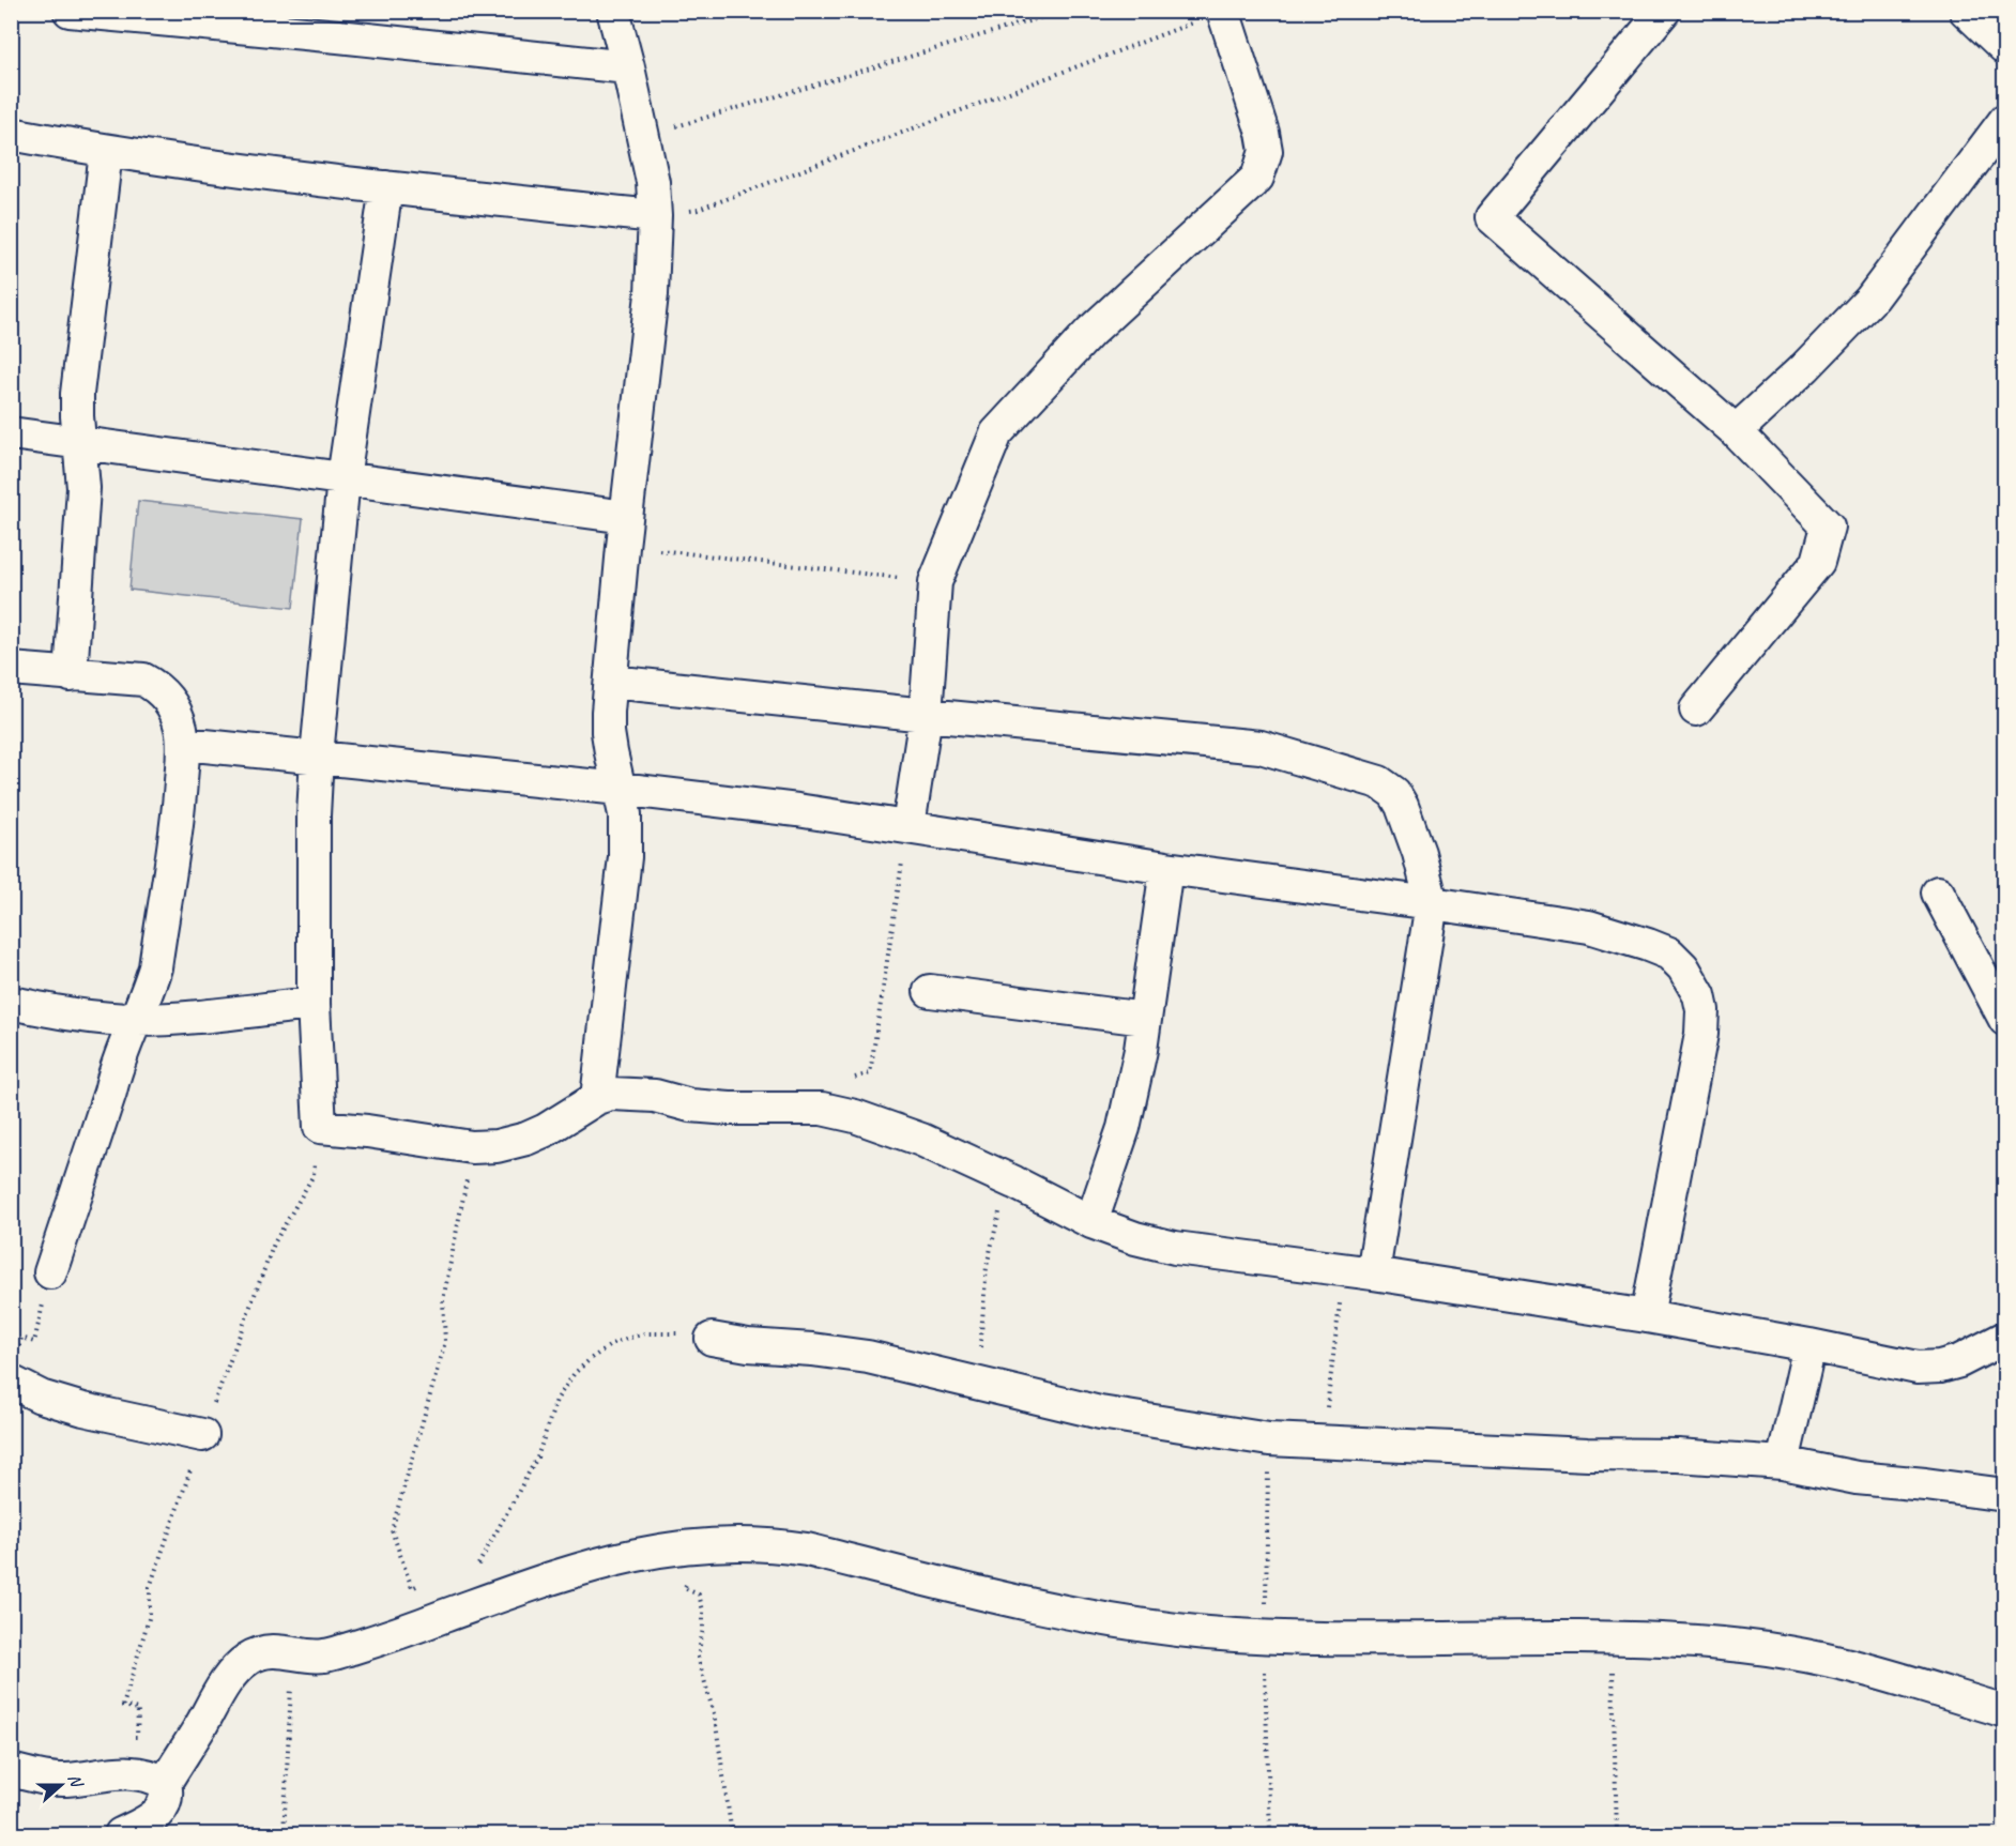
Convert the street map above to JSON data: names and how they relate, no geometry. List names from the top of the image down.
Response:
{
  "north": "right"
}
